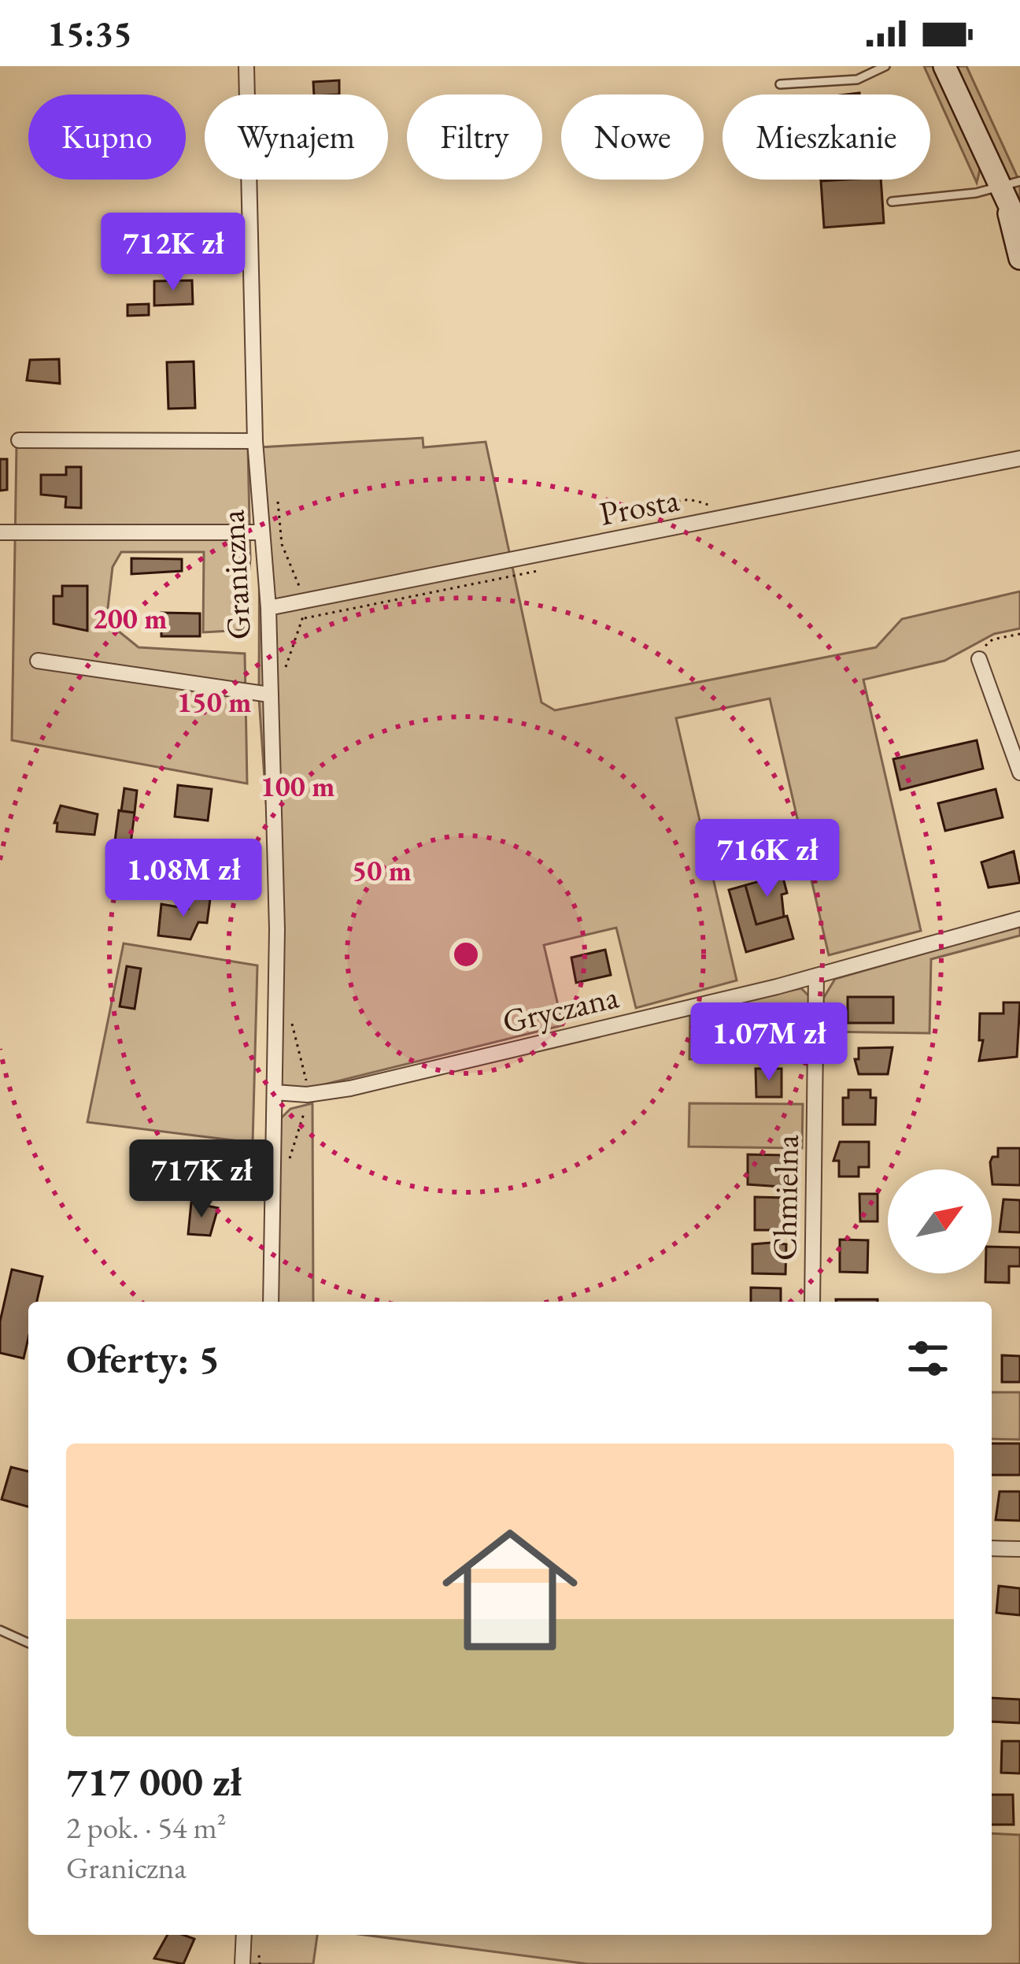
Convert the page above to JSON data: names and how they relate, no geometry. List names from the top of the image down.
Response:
{
  "streets": {
    "street": [
      "Prosta",
      "Graniczna",
      "Gryczana",
      "Chmielna"
    ]
  },
  "crossings": [
    ["Prosta", "Graniczna"],
    ["Graniczna", "Gryczana"],
    ["Gryczana", "Chmielna"]
  ],
  "north": "top right",
  "page": {
    "status": "15:35",
    "chip": [
      "Kupno",
      "Wynajem",
      "Filtry",
      "Nowe",
      "Mieszkanie"
    ],
    "price": [
      "712K zł",
      "716K zł",
      "1.08M zł",
      "1.07M zł",
      "717K zł"
    ],
    "heading": "Oferty: 5",
    "list": [
      {
        "name": "717 000 zł",
        "note": "2 pok. · 54 m² · Graniczna"
      }
    ]
  },
  "rings": [
    "200 m",
    "150 m",
    "100 m",
    "50 m"
  ]
}
